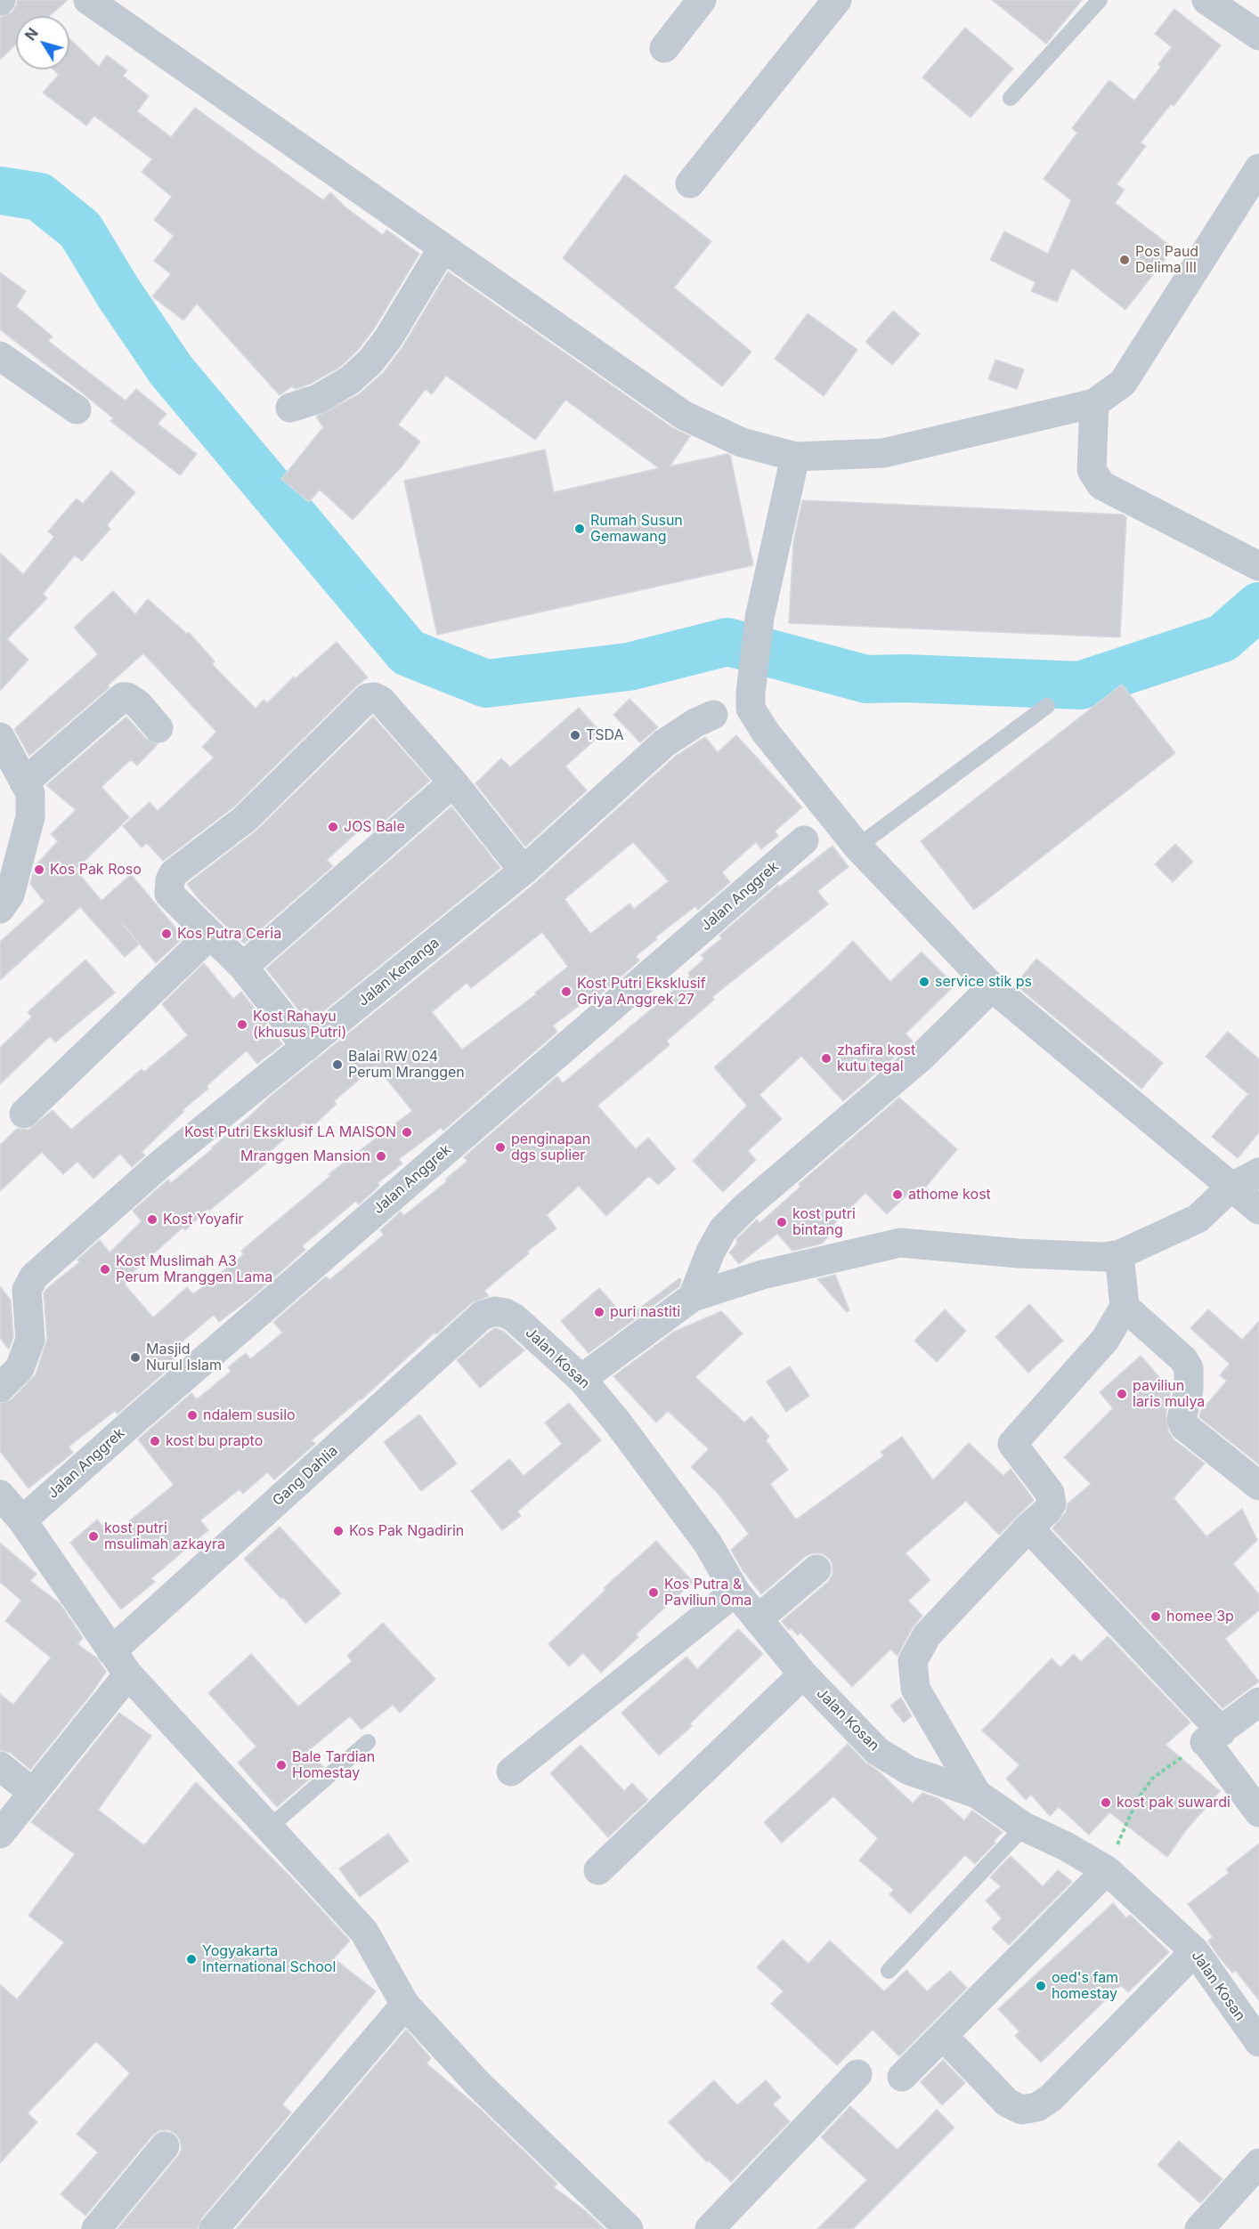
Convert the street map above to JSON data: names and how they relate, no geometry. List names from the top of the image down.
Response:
{
  "streets": {
    "street": [
      "Jalan Anggrek",
      "Jalan Kenanga",
      "Jalan Kosan",
      "Gang Dahlia"
    ]
  },
  "crossings": [
    ["Jalan Kosan", "Gang Dahlia"]
  ],
  "places": [
    "Pos Paud Delima III",
    "Rumah Susun Gemawang",
    "TSDA",
    "JOS Bale",
    "Kos Pak Roso",
    "Kos Putra Ceria",
    "service stik ps",
    "Kost Putri Eksklusif Griya Anggrek 27",
    "Kost Rahayu (khusus Putri)",
    "zhafira kost kutu tegal",
    "Balai RW 024 Perum Mranggen",
    "Kost Putri Eksklusif LA MAISON",
    "penginapan dgs suplier",
    "Mranggen Mansion",
    "athome kost",
    "Kost Yoyafir",
    "kost putri bintang",
    "Kost Muslimah A3 Perum Mranggen Lama",
    "puri nastiti",
    "Masjid Nurul Islam",
    "paviliun laris mulya",
    "ndalem susilo",
    "kost bu prapto",
    "Kos Pak Ngadirin",
    "kost putri msulimah azkayra",
    "Kos Putra & Paviliun Oma",
    "homee 3p",
    "Bale Tardian Homestay",
    "kost pak suwardi",
    "Yogyakarta International School",
    "oed's fam homestay"
  ],
  "north": "top left"
}
